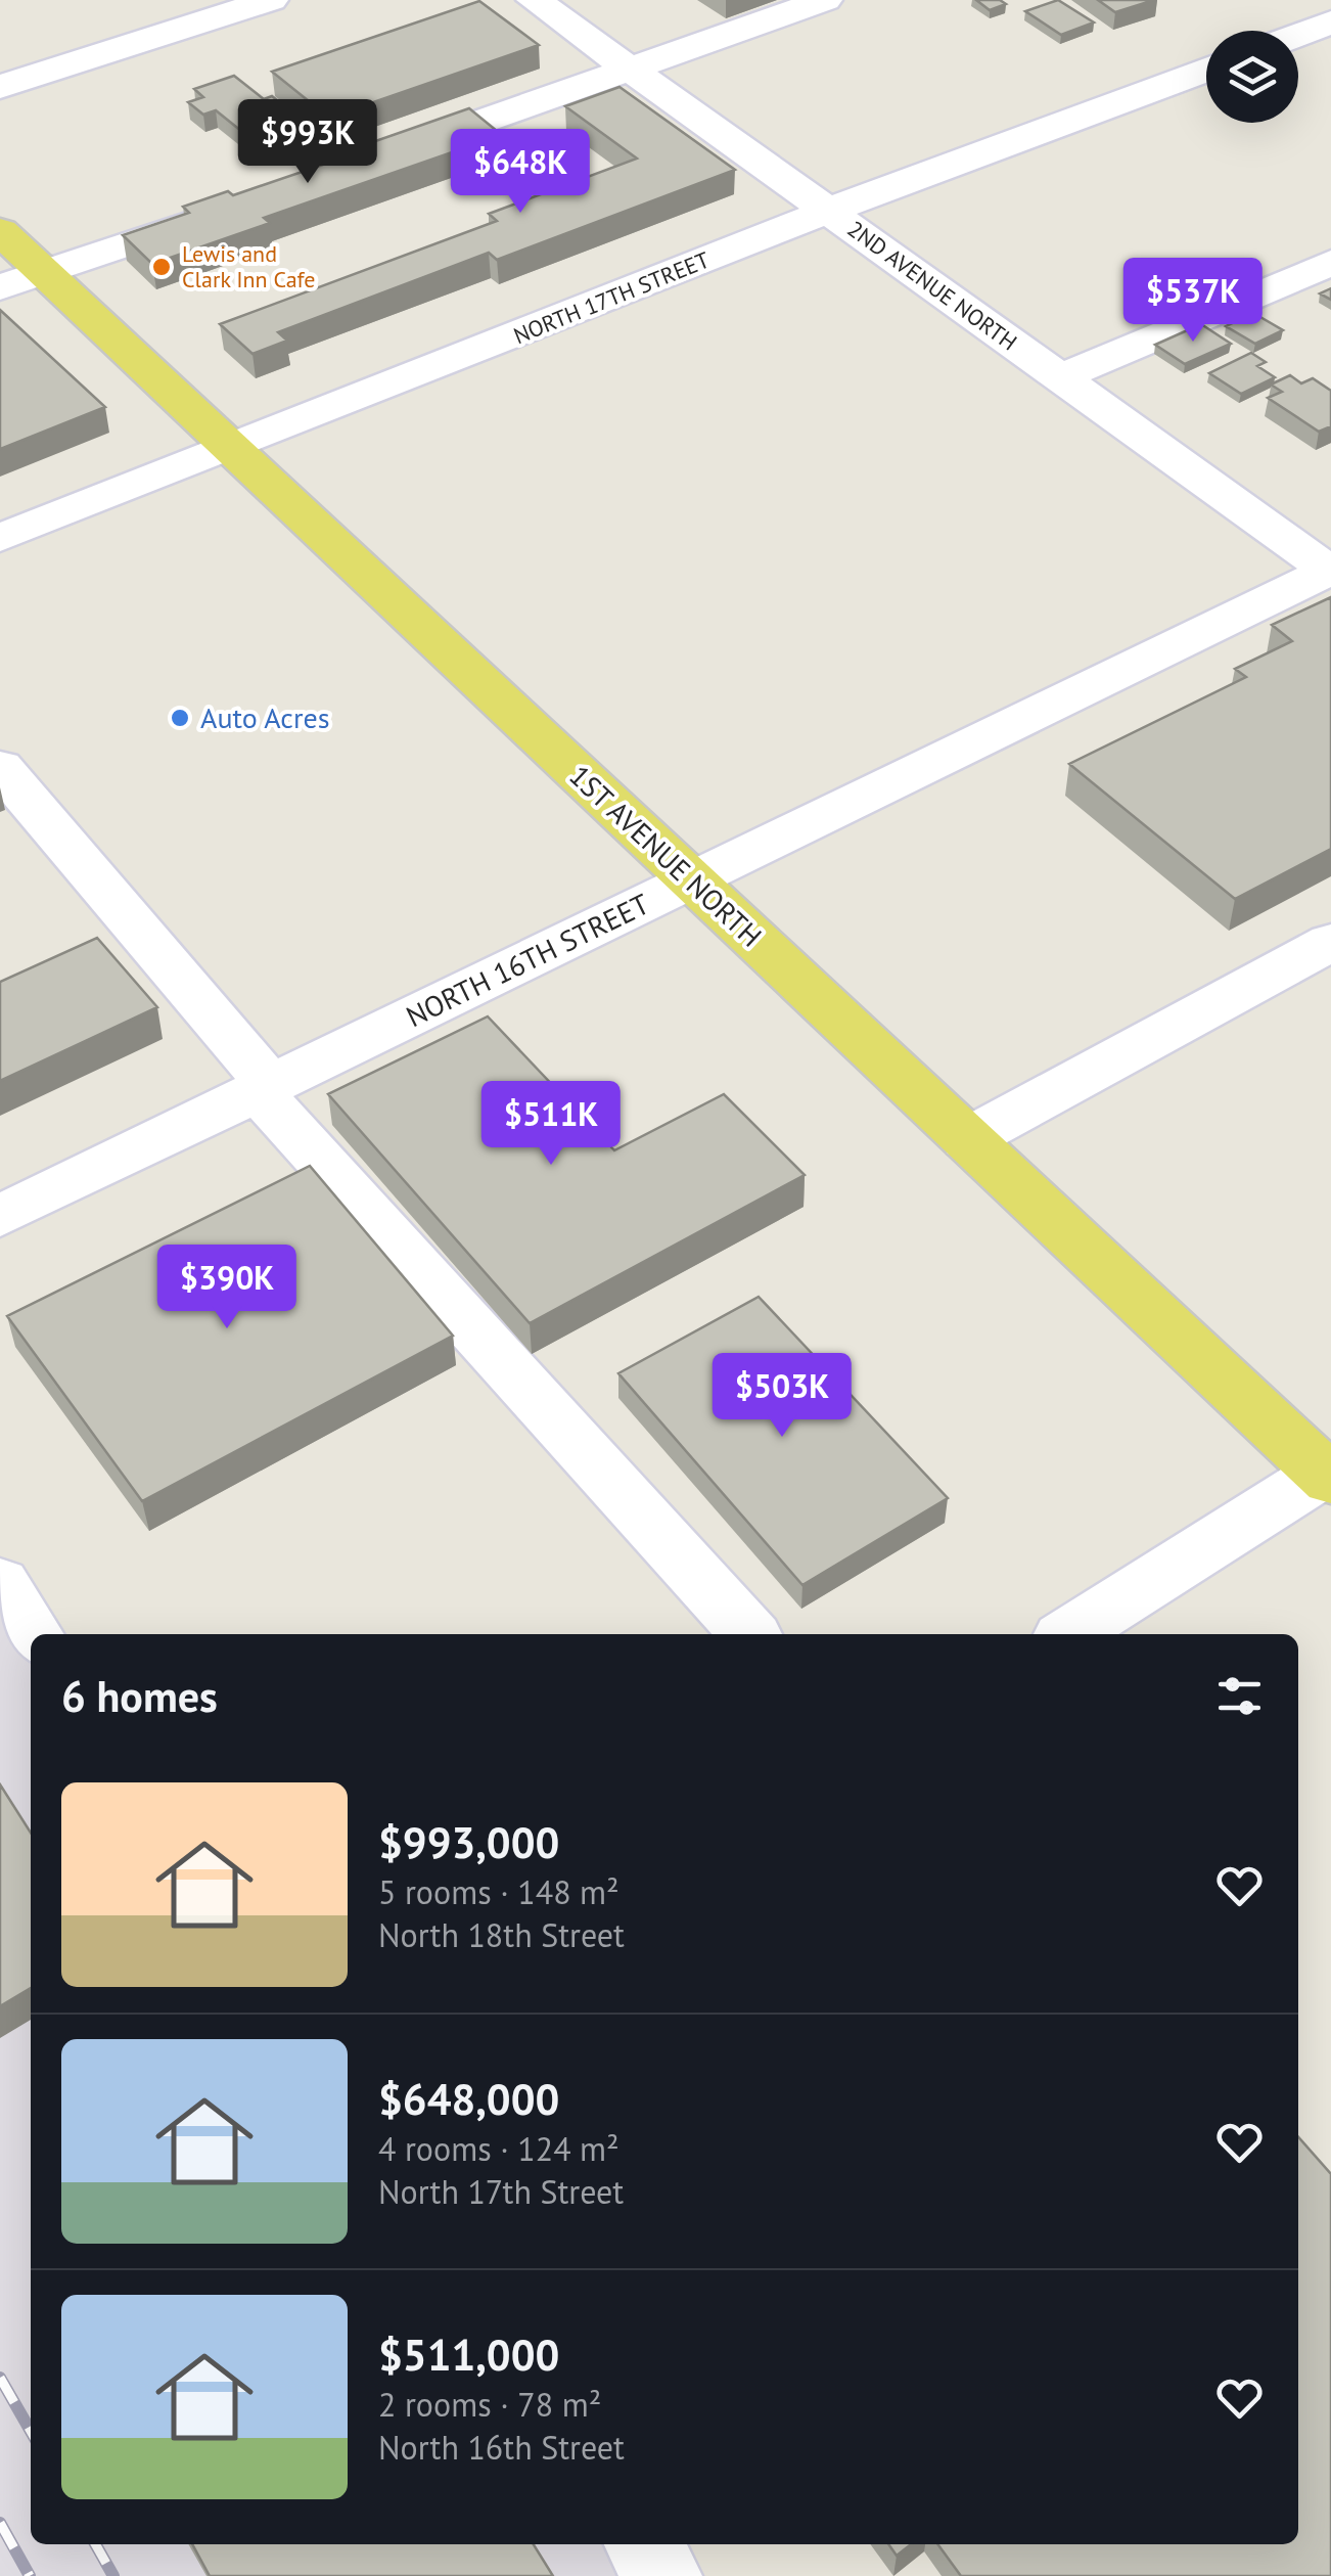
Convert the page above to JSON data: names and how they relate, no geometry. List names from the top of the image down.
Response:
{
  "streets": {
    "main road": ["1ST AVENUE NORTH"],
    "street": ["2ND AVENUE NORTH", "NORTH 17TH STREET", "NORTH 16TH STREET"]
  },
  "crossings": [
    ["2ND AVENUE NORTH", "NORTH 17TH STREET"],
    ["2ND AVENUE NORTH", "NORTH 16TH STREET"],
    ["NORTH 17TH STREET", "1ST AVENUE NORTH"],
    ["1ST AVENUE NORTH", "NORTH 16TH STREET"]
  ],
  "places": ["Lewis and Clark Inn Cafe", "Auto Acres"],
  "page": {
    "price": [
      "$993K",
      "$648K",
      "$537K",
      "$511K",
      "$390K",
      "$503K"
    ],
    "heading": "6 homes",
    "list": [
      {
        "name": "$993,000",
        "note": "5 rooms · 148 m² · North 18th Street"
      },
      {
        "name": "$648,000",
        "note": "4 rooms · 124 m² · North 17th Street"
      },
      {
        "name": "$511,000",
        "note": "2 rooms · 78 m² · North 16th Street"
      }
    ]
  }
}
